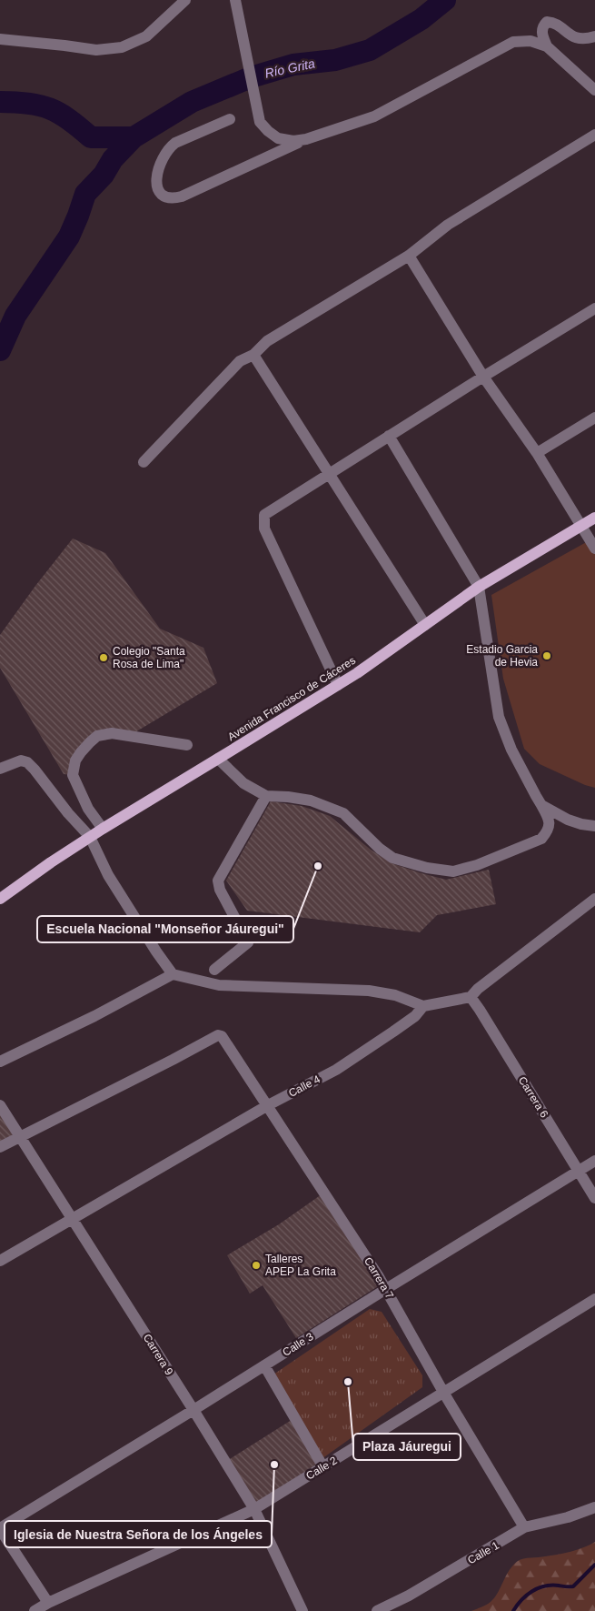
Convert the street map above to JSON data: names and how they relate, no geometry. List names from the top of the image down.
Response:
{
  "streets": {
    "main road": ["Avenida Francisco de Cáceres"],
    "street": [
      "Calle 4",
      "Carrera 6",
      "Carrera 7",
      "Calle 3",
      "Carrera 9",
      "Calle 2",
      "Calle 1"
    ]
  },
  "crossings": [
    ["Calle 4", "Carrera 7"],
    ["Calle 4", "Carrera 9"],
    ["Carrera 6", "Calle 3"],
    ["Carrera 7", "Calle 3"],
    ["Carrera 7", "Carrera 9"],
    ["Carrera 7", "Calle 2"],
    ["Carrera 7", "Calle 1"],
    ["Calle 3", "Carrera 9"],
    ["Carrera 9", "Calle 2"]
  ],
  "water": ["Río Grita"],
  "places": [
    "Estadio Garcia de Hevia",
    "Colegio \"Santa Rosa de Lima\"",
    "Escuela Nacional \"Monseñor Jáuregui\"",
    "Talleres APEP La Grita",
    "Plaza Jáuregui",
    "Iglesia de Nuestra Señora de los Ángeles"
  ]
}
